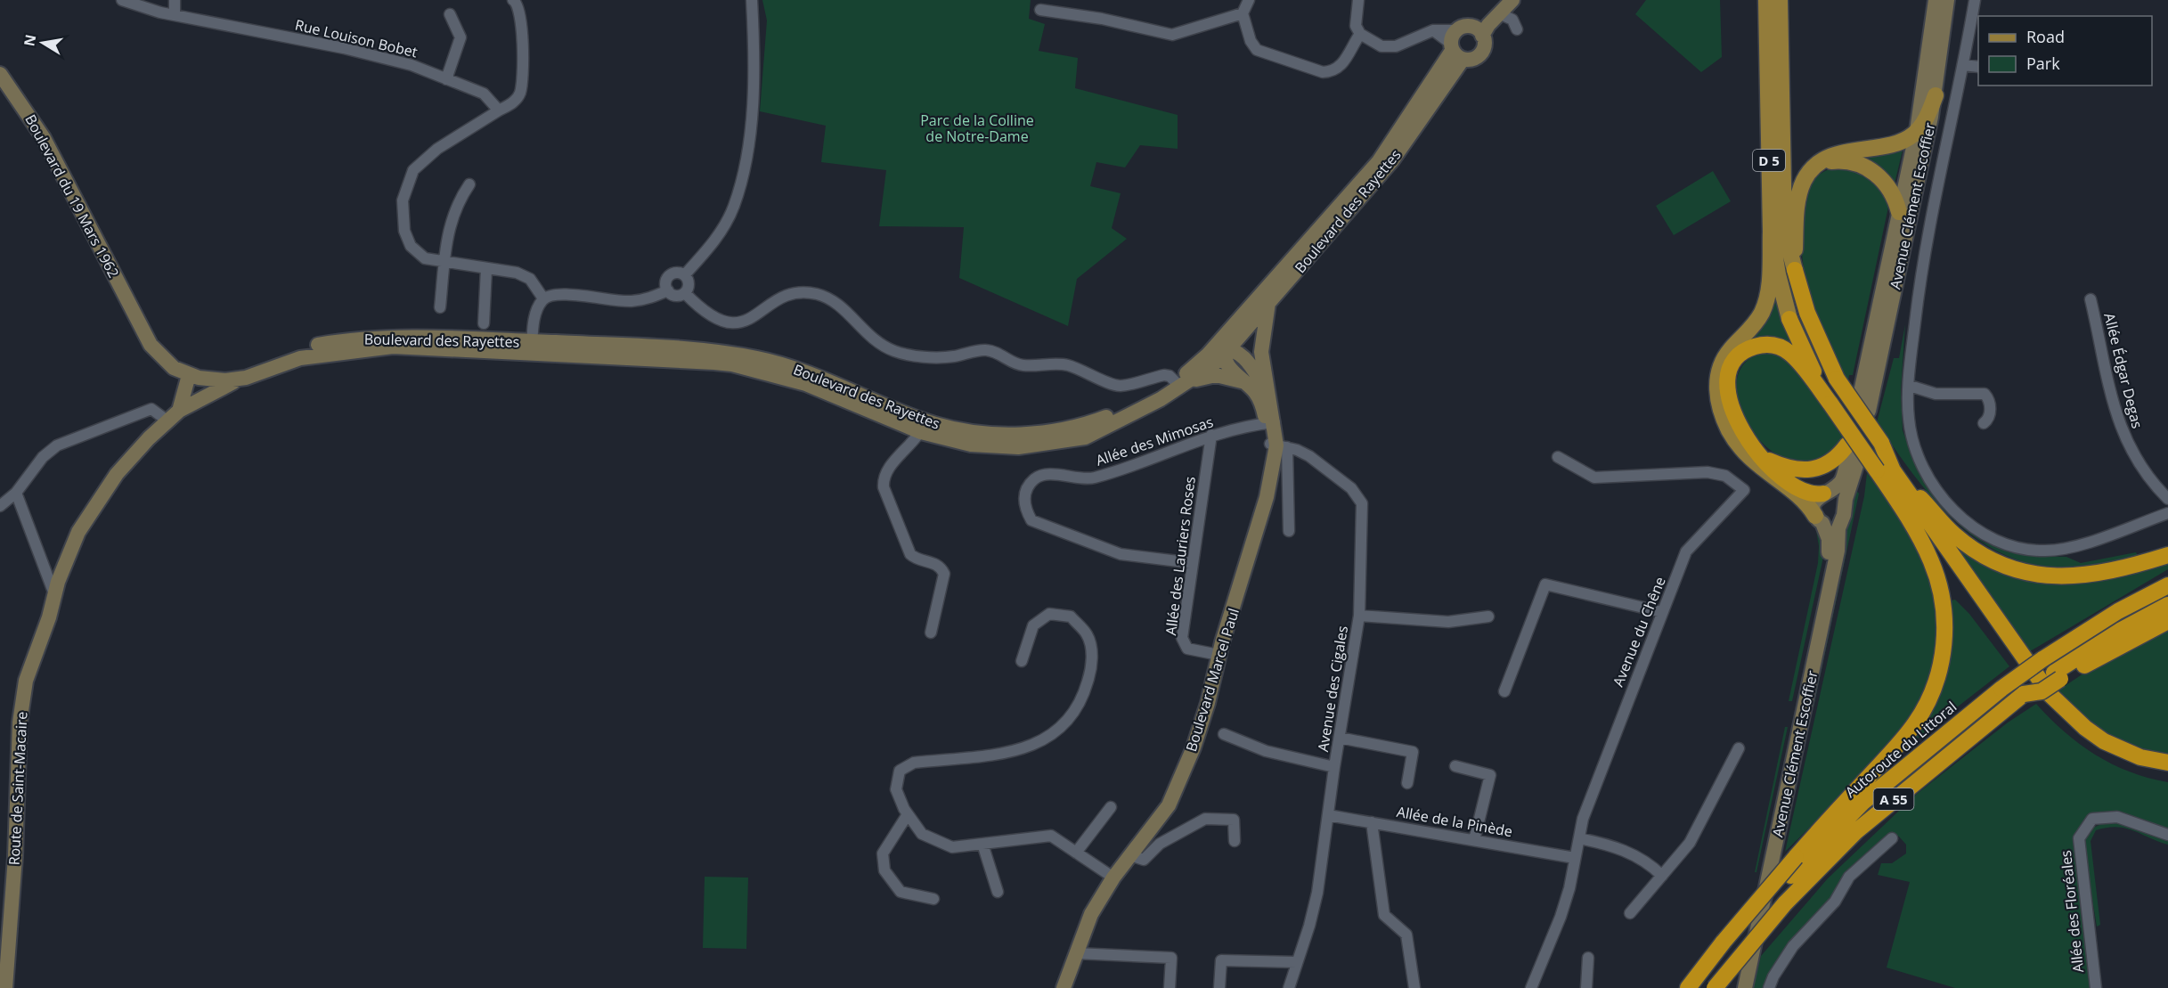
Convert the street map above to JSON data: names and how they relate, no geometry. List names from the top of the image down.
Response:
{
  "streets": {
    "highway": ["D 5", "Autoroute du Littoral", "A 55"],
    "main road": [
      "Boulevard du 19 Mars 1962",
      "Avenue Clément Escoffier",
      "Boulevard des Rayettes",
      "Boulevard Marcel Paul",
      "Route de Saint-Macaire"
    ],
    "street": [
      "Rue Louison Bobet",
      "Allée Édgar Degas",
      "Allée des Mimosas",
      "Allée des Lauriers Roses",
      "Avenue du Chêne",
      "Avenue des Cigales",
      "Allée de la Pinède",
      "Allée des Floréales"
    ]
  },
  "crossings": [
    ["Boulevard du 19 Mars 1962", "Boulevard des Rayettes"],
    ["Boulevard des Rayettes", "Boulevard Marcel Paul"],
    ["Boulevard des Rayettes", "Route de Saint-Macaire"],
    ["Allée des Mimosas", "Allée des Lauriers Roses"],
    ["Allée des Mimosas", "Boulevard Marcel Paul"],
    ["Allée des Lauriers Roses", "Boulevard Marcel Paul"],
    ["Avenue du Chêne", "Allée de la Pinède"],
    ["Boulevard Marcel Paul", "Avenue des Cigales"],
    ["Avenue des Cigales", "Allée de la Pinède"]
  ],
  "parks": ["Parc de la Colline de Notre-Dame"],
  "legend": ["Road", "Park"],
  "north": "left"
}
